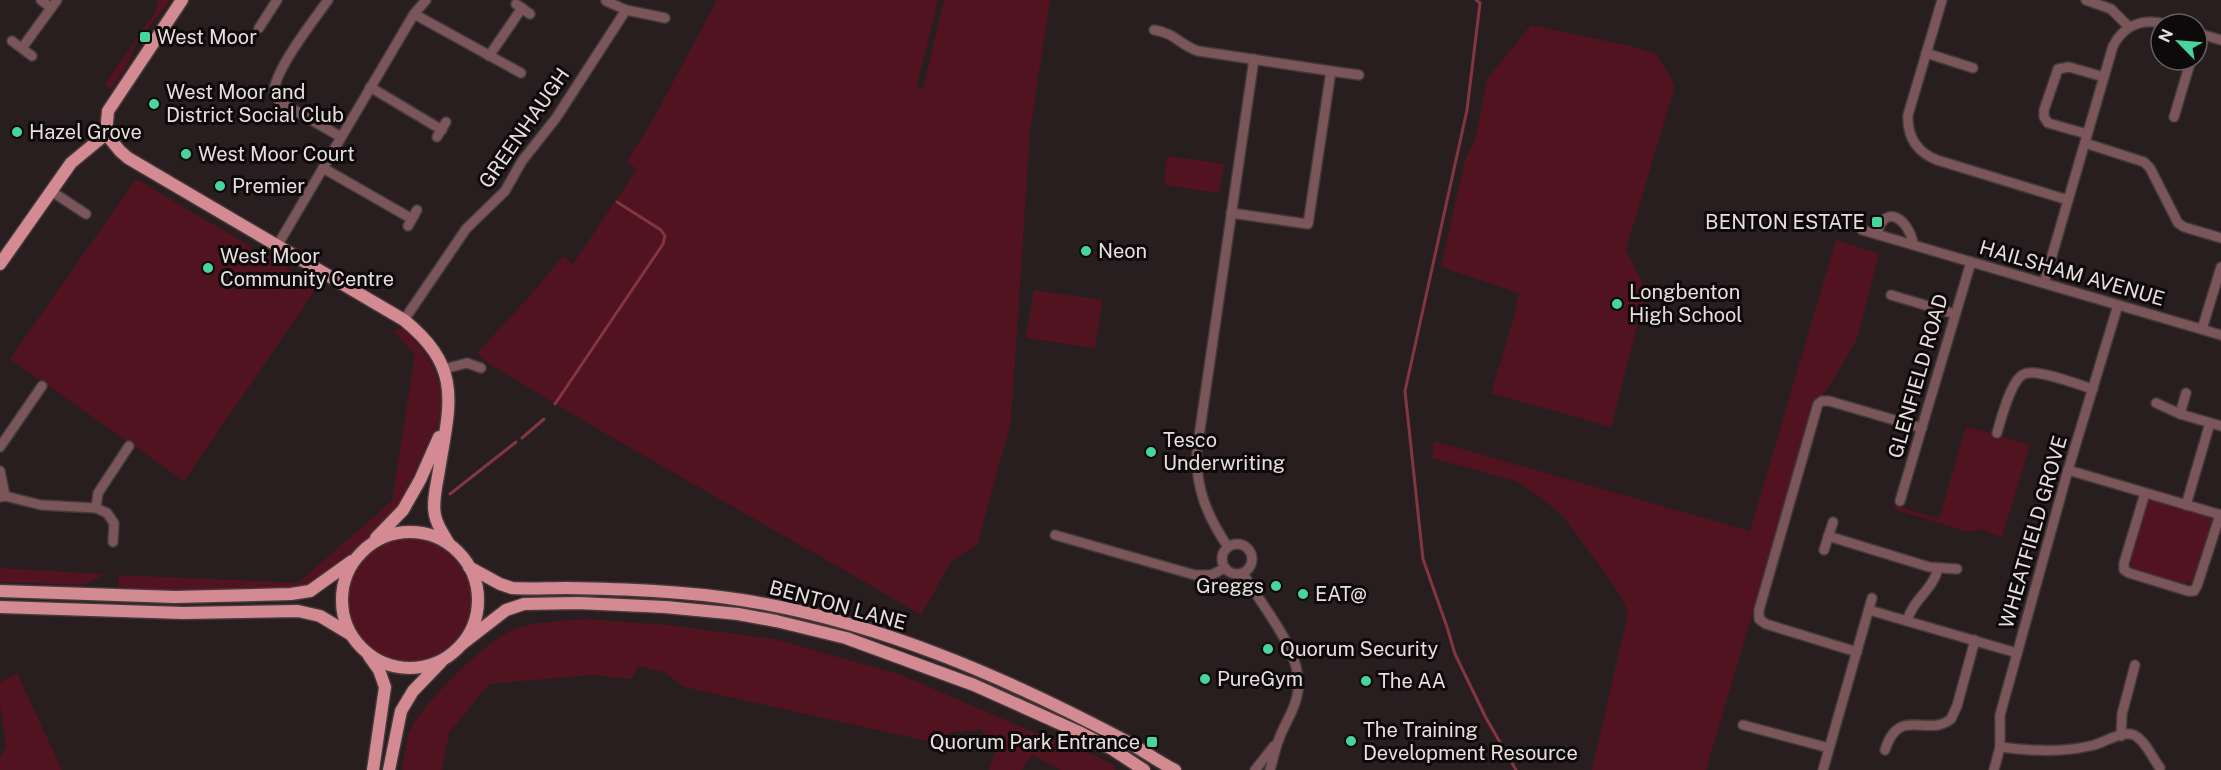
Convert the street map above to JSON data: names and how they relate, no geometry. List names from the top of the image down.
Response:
{
  "streets": {
    "main road": ["BENTON LANE"],
    "street": [
      "GREENHAUGH",
      "HAILSHAM AVENUE",
      "GLENFIELD ROAD",
      "WHEATFIELD GROVE"
    ]
  },
  "crossings": [
    ["HAILSHAM AVENUE", "GLENFIELD ROAD"],
    ["HAILSHAM AVENUE", "WHEATFIELD GROVE"]
  ],
  "places": {
    "transit": ["West Moor", "BENTON ESTATE", "Quorum Park Entrance"],
    "other": [
      "West Moor and District Social Club",
      "Hazel Grove",
      "West Moor Court",
      "Premier",
      "Neon",
      "West Moor Community Centre",
      "Longbenton High School",
      "Tesco Underwriting",
      "Greggs",
      "EAT@",
      "Quorum Security",
      "PureGym",
      "The AA",
      "The Training Development Resource"
    ]
  },
  "north": "top left"
}
